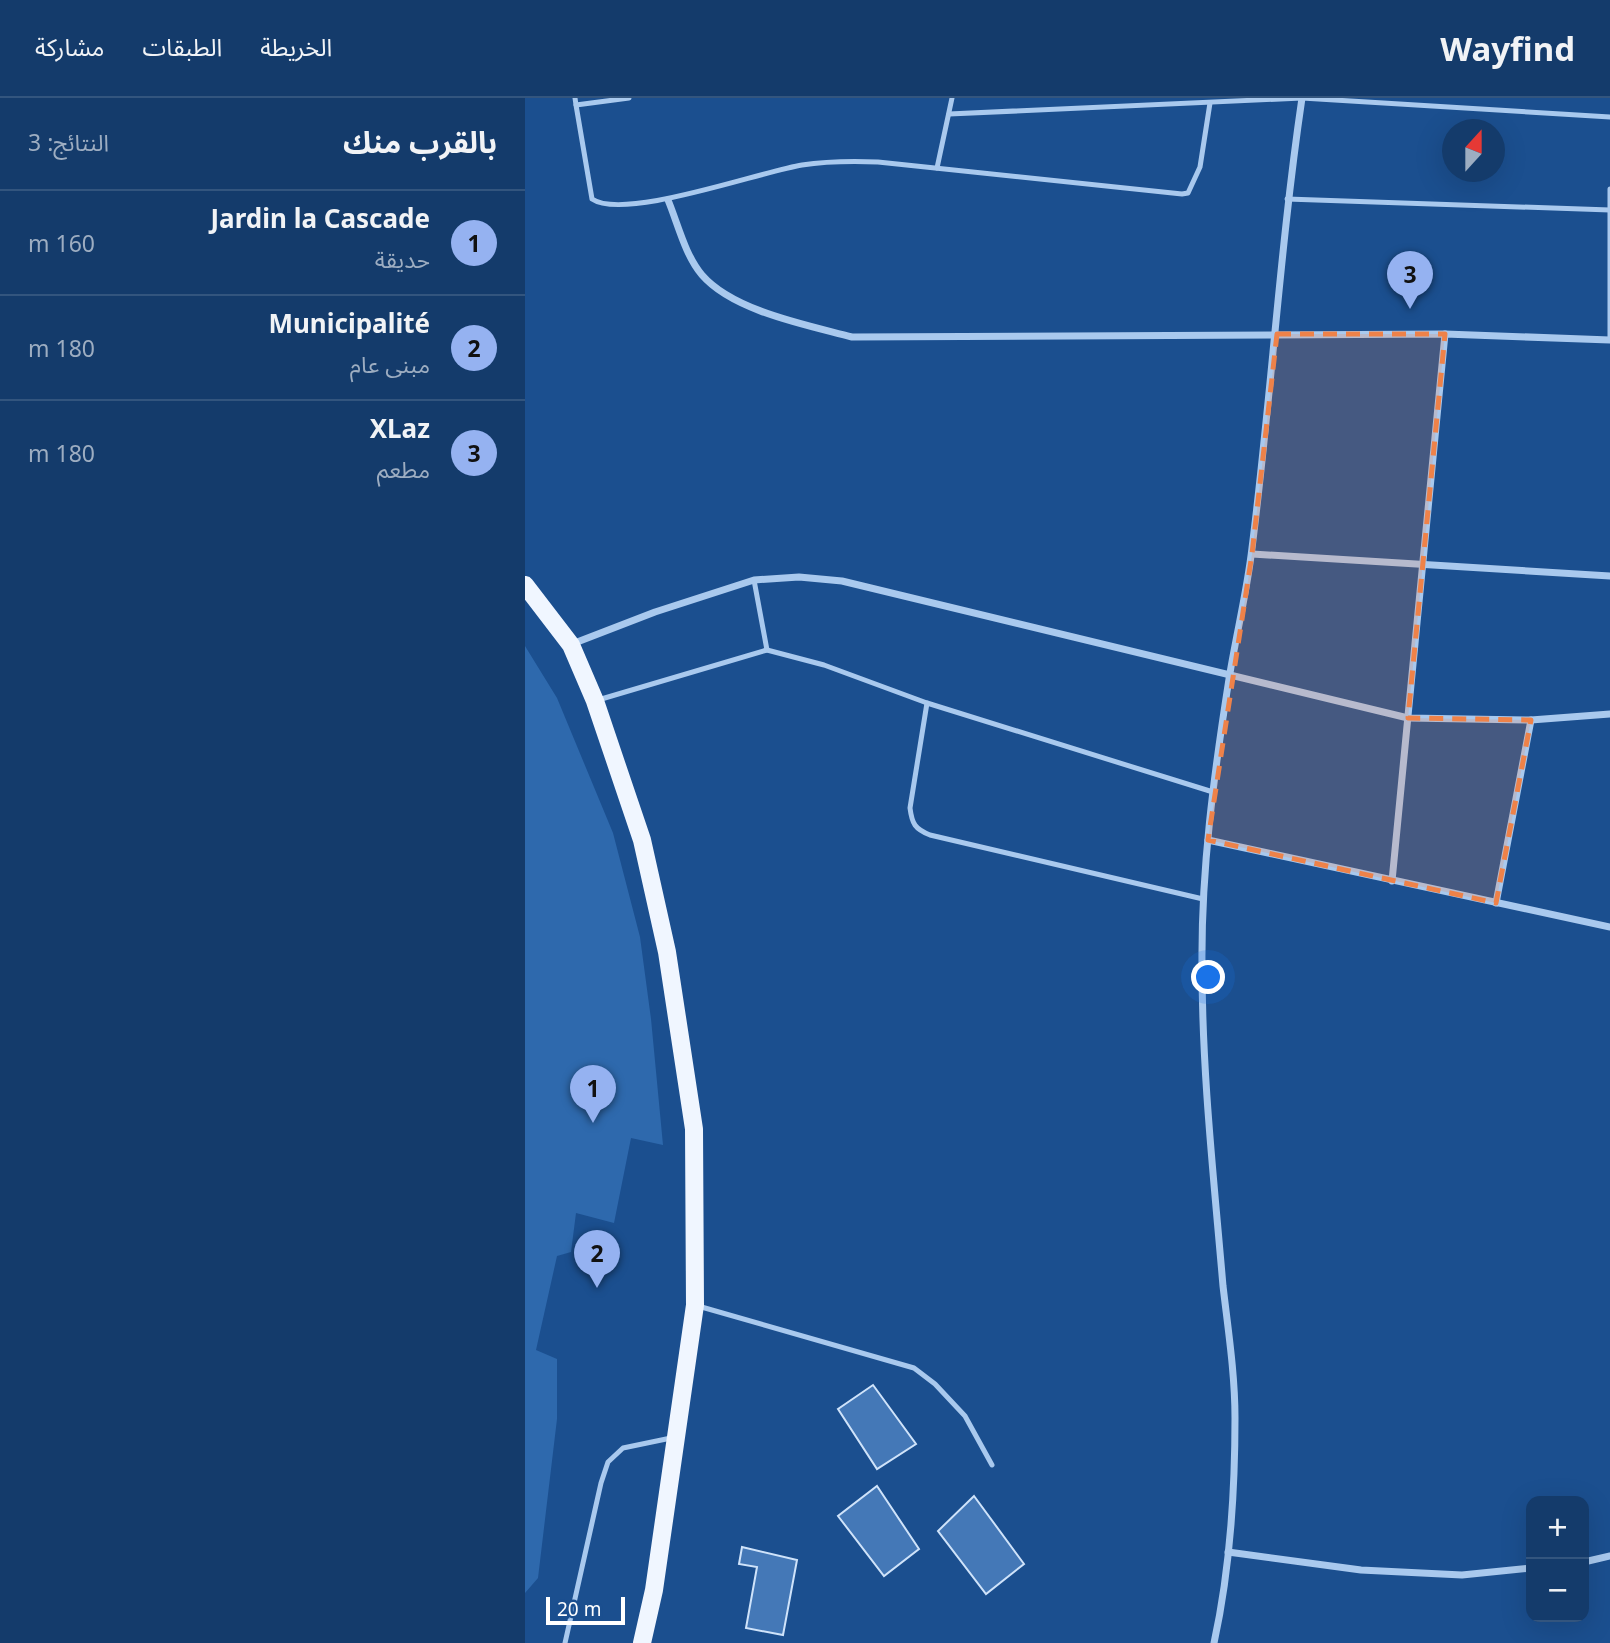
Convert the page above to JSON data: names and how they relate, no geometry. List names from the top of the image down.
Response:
{
  "scale_bar": "20 m",
  "north": "top",
  "page": {
    "header": "Wayfind",
    "nav": ["الخريطة", "الطبقات", "مشاركة"],
    "heading": ["بالقرب منك", "النتائج: 3"],
    "list": [
      {
        "mark": "1",
        "name": "Jardin la Cascade",
        "note": "حديقة",
        "value": "160 m"
      },
      {
        "mark": "2",
        "name": "Municipalité",
        "note": "مبنى عام",
        "value": "180 m"
      },
      {
        "mark": "3",
        "name": "XLaz",
        "note": "مطعم",
        "value": "180 m"
      }
    ],
    "pins": ["3", "1", "2"],
    "map_buttons": ["+", "−"],
    "scale": "20 m"
  }
}
